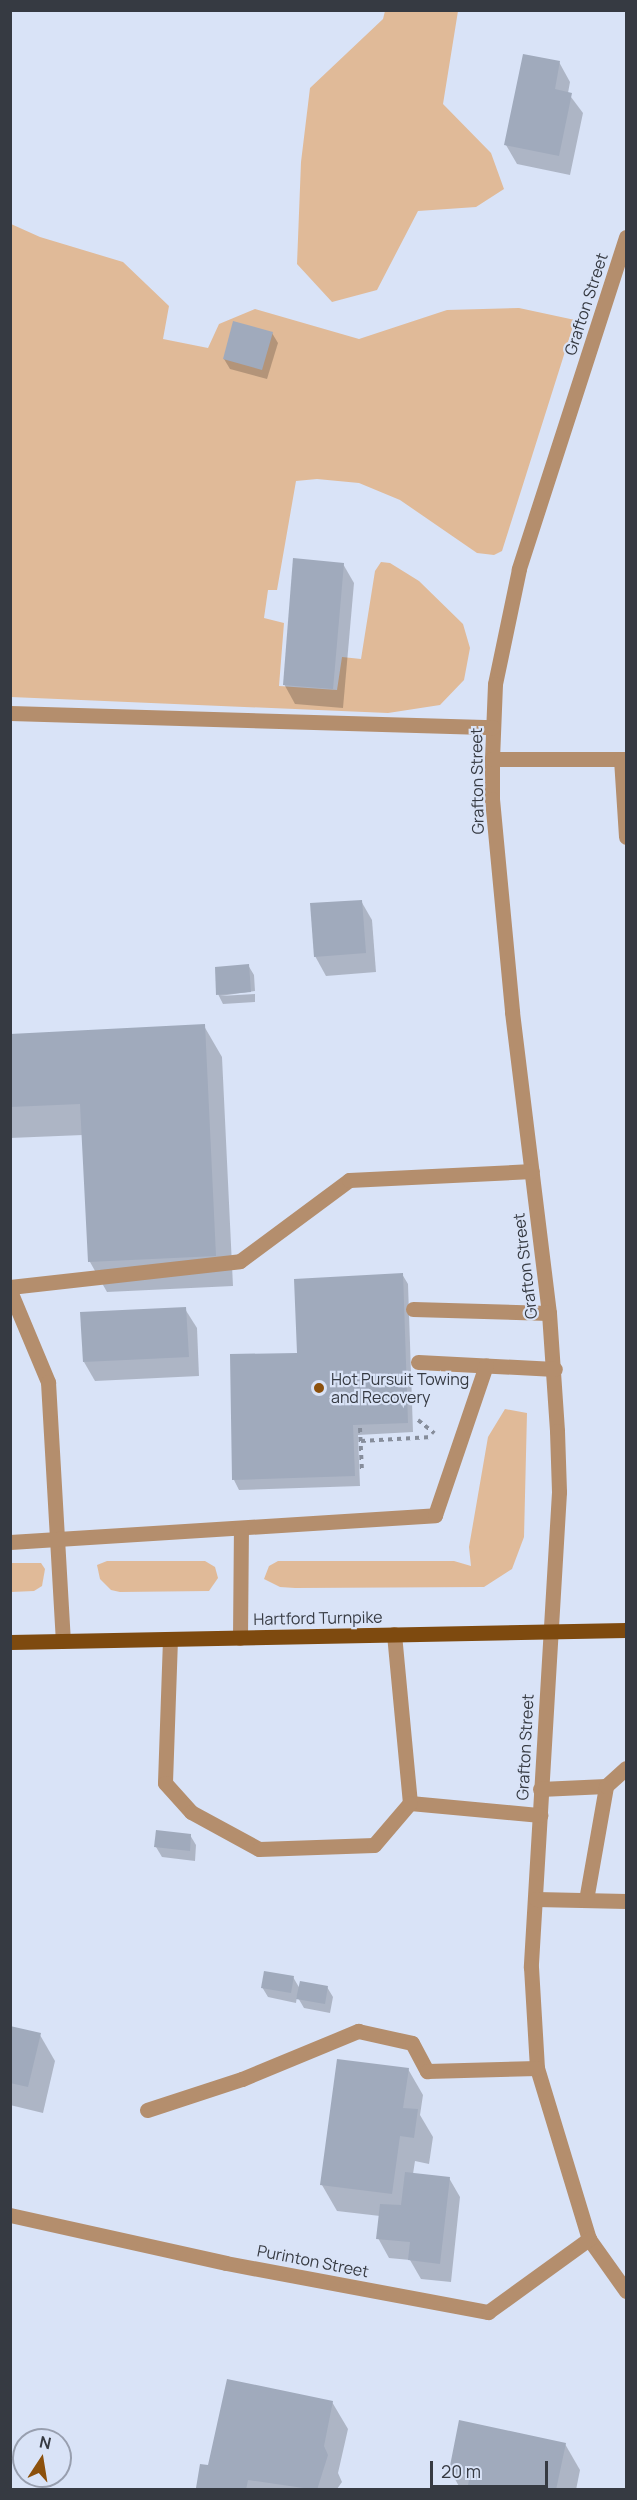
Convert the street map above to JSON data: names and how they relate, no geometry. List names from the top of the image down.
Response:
{
  "streets": {
    "main road": ["Hartford Turnpike"],
    "street": ["Grafton Street", "Purinton Street"]
  },
  "crossings": [
    ["Grafton Street", "Hartford Turnpike"],
    ["Grafton Street", "Purinton Street"]
  ],
  "places": ["Hot Pursuit Towing and Recovery"],
  "scale_bar": "20 m",
  "north": "top"
}
